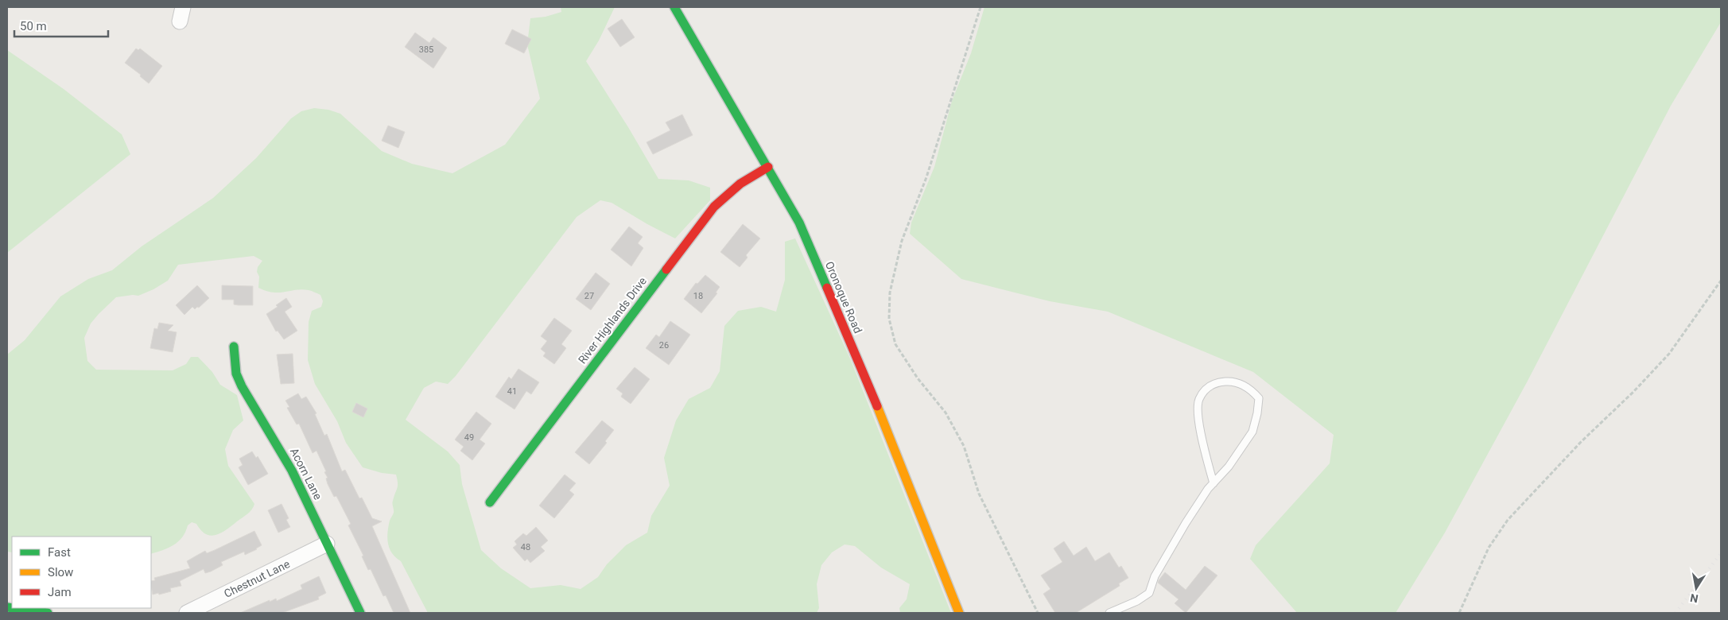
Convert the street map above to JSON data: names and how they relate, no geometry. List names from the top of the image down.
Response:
{
  "streets": {
    "street": [
      "Oronoque Road",
      "River Highlands Drive",
      "Acorn Lane",
      "Chestnut Lane"
    ]
  },
  "crossings": [
    ["Oronoque Road", "River Highlands Drive"],
    ["Acorn Lane", "Chestnut Lane"]
  ],
  "house_numbers": [
    "385",
    "27",
    "18",
    "26",
    "41",
    "49",
    "48"
  ],
  "legend": ["Fast", "Slow", "Jam"],
  "scale_bar": "50 m",
  "north": "bottom"
}
